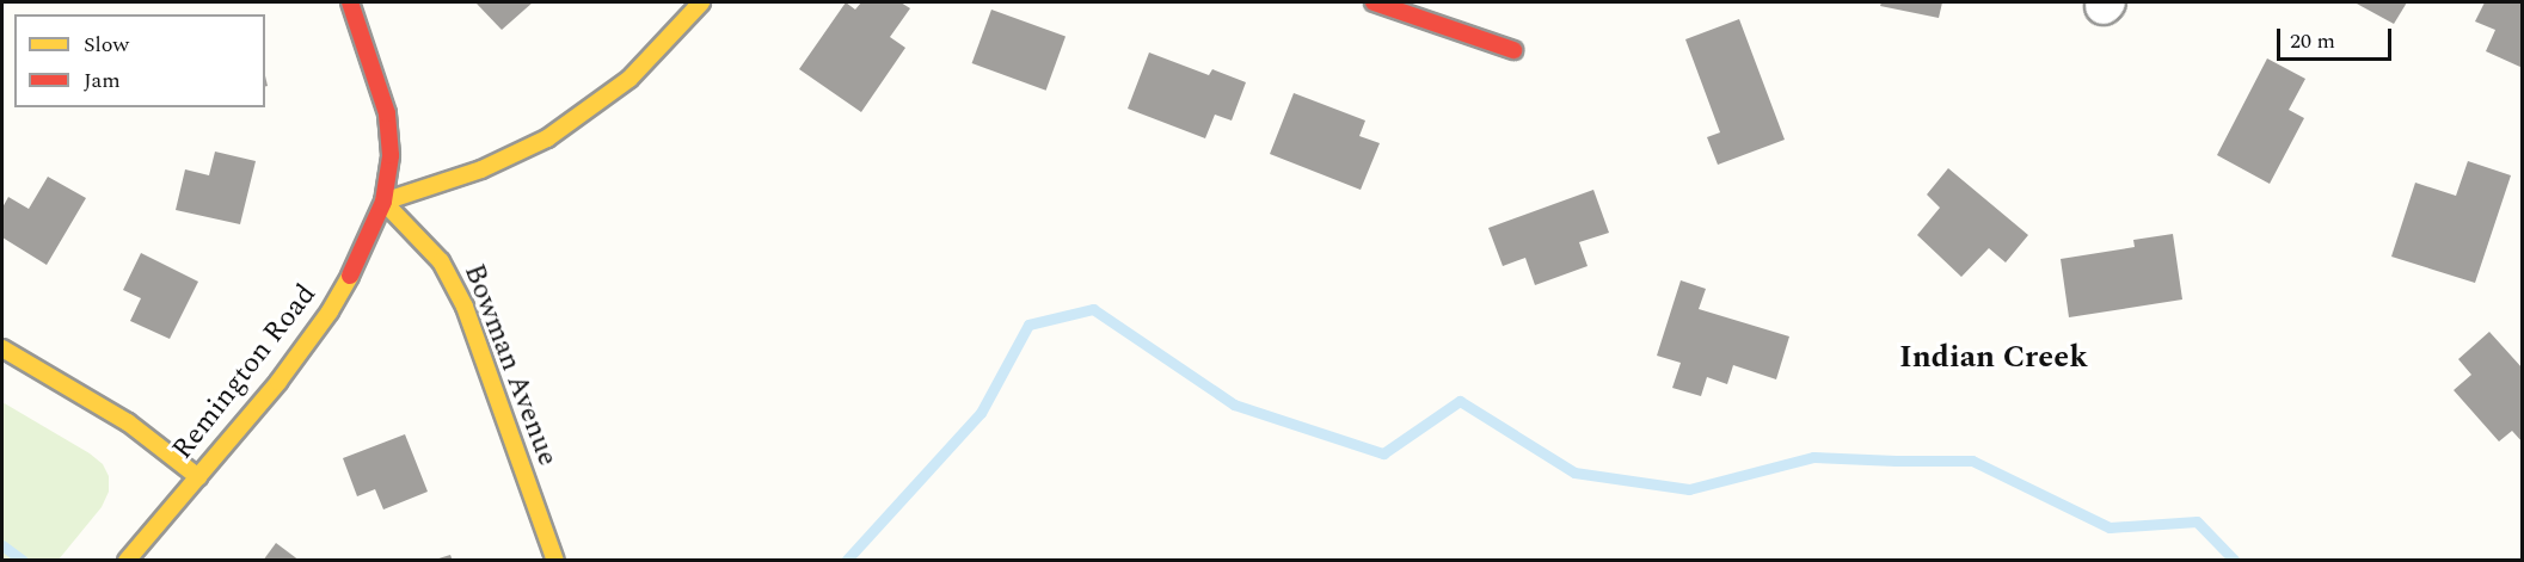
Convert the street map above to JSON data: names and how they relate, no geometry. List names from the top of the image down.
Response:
{
  "streets": {
    "street": ["Bowman Avenue", "Remington Road"]
  },
  "crossings": [
    ["Bowman Avenue", "Remington Road"]
  ],
  "districts": ["Indian Creek"],
  "legend": ["Slow", "Jam"],
  "scale_bar": "20 m"
}
